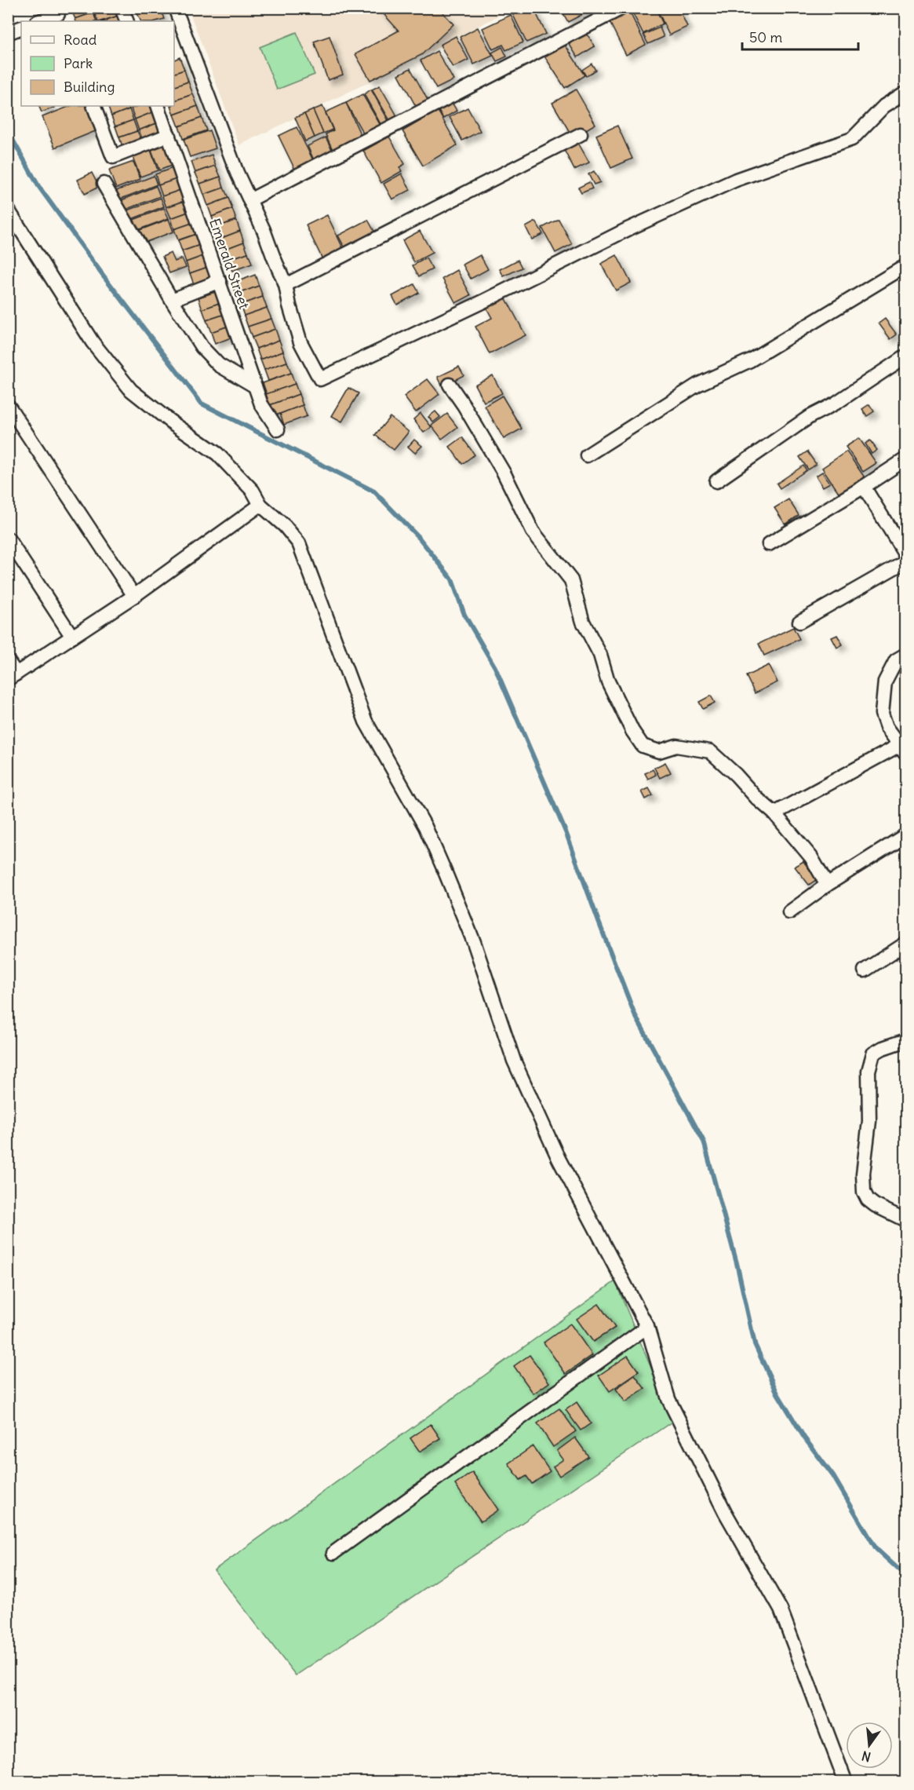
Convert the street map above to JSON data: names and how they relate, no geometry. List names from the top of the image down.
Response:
{
  "streets": {
    "street": ["Emerald Street"]
  },
  "legend": ["Road", "Park", "Building"],
  "scale_bar": "50 m",
  "north": "bottom"
}
